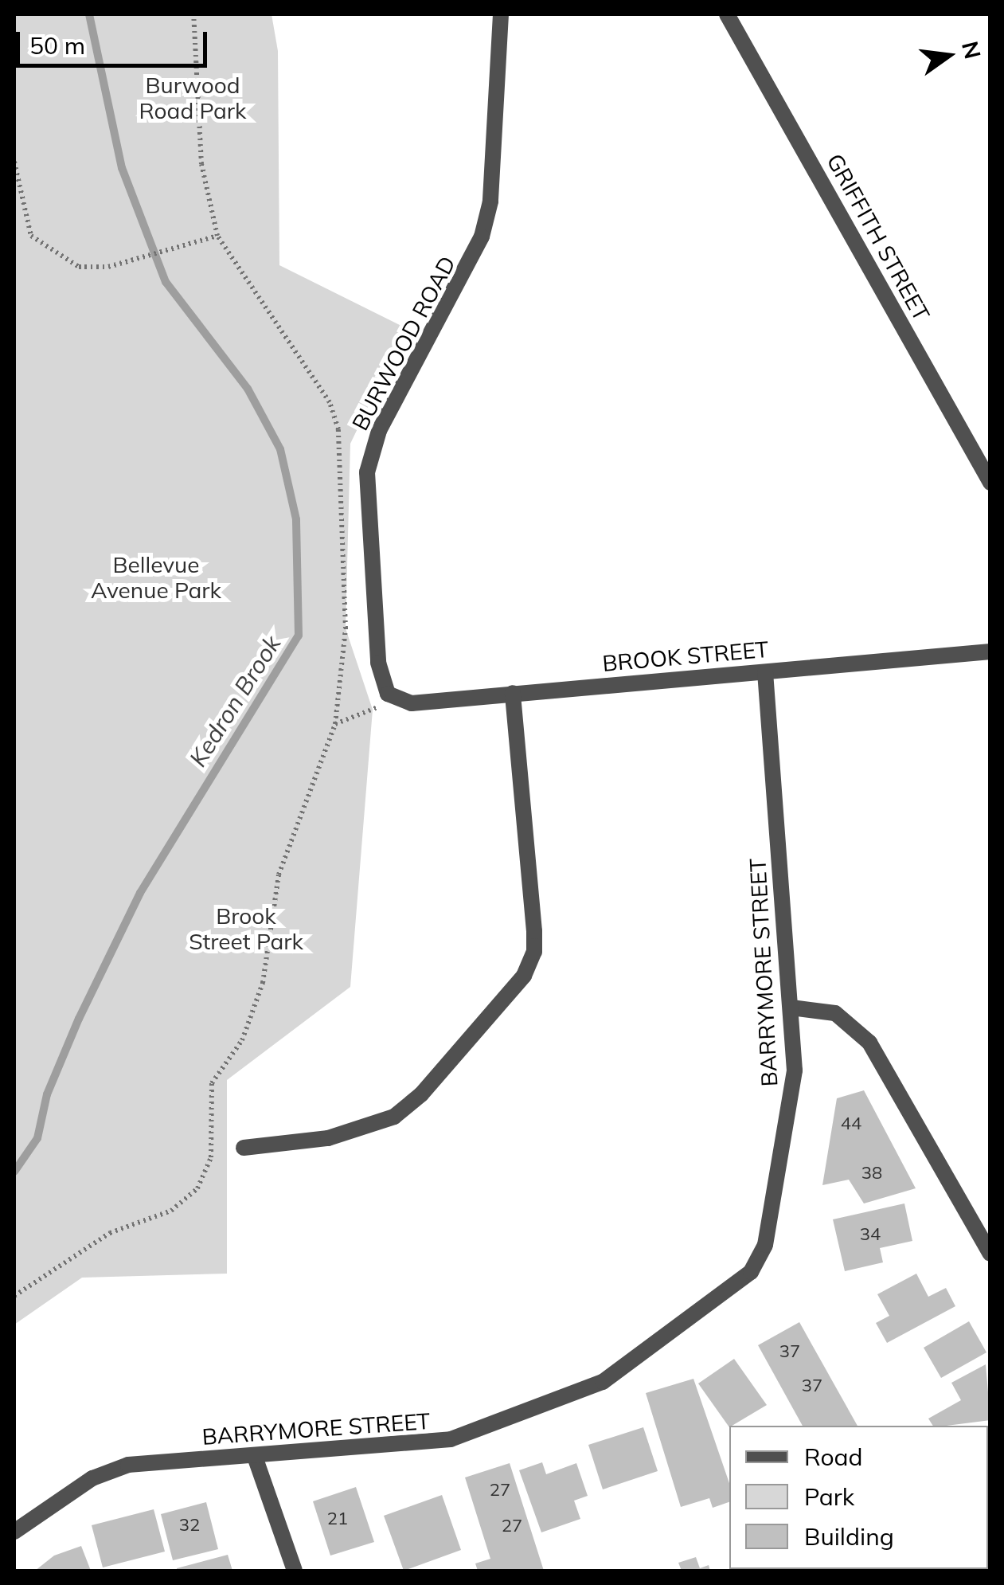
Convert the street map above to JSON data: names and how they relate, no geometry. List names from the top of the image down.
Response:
{
  "streets": {
    "street": [
      "GRIFFITH STREET",
      "BURWOOD ROAD",
      "BROOK STREET",
      "BARRYMORE STREET"
    ]
  },
  "crossings": [
    ["BURWOOD ROAD", "BROOK STREET"],
    ["BROOK STREET", "BARRYMORE STREET"]
  ],
  "water": ["Kedron Brook"],
  "parks": ["Burwood Road Park", "Bellevue Avenue Park", "Brook Street Park"],
  "house_numbers": [
    "44",
    "38",
    "34",
    "37",
    "37",
    "27",
    "21",
    "32",
    "27"
  ],
  "legend": ["Road", "Park", "Building"],
  "scale_bar": "50 m",
  "north": "right"
}
